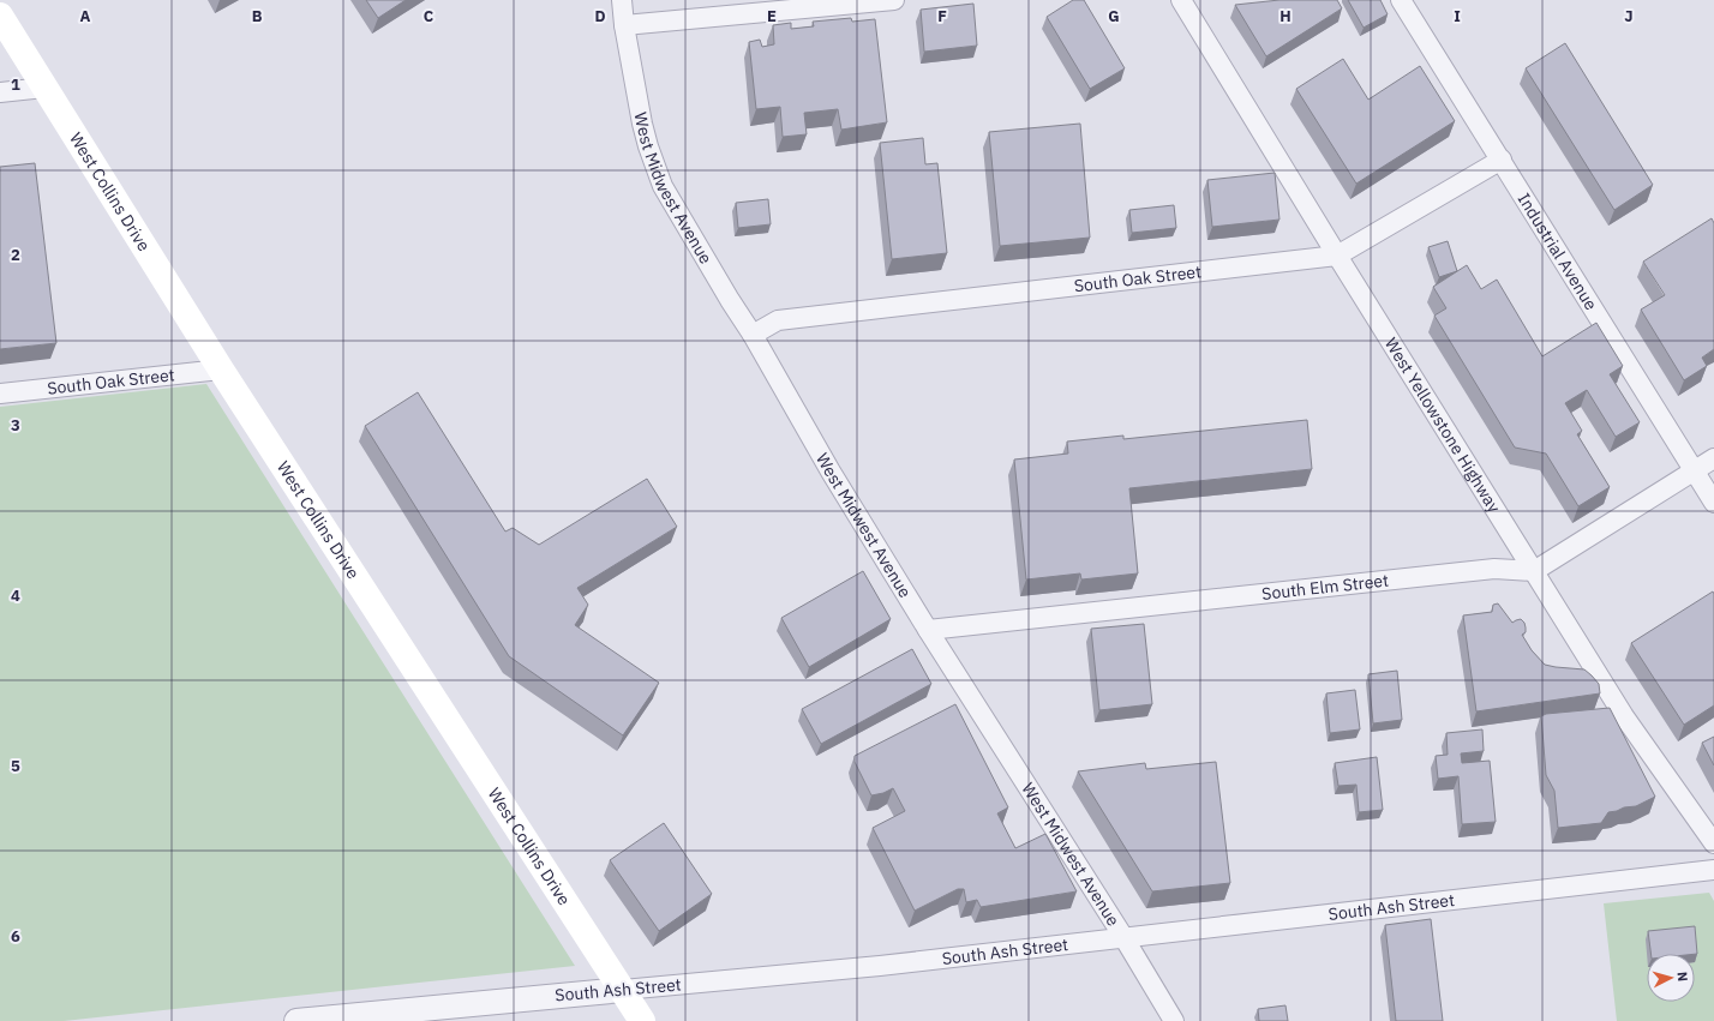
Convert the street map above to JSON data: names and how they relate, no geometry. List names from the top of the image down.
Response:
{
  "streets": {
    "main road": ["West Collins Drive"],
    "street": [
      "West Midwest Avenue",
      "Industrial Avenue",
      "South Oak Street",
      "West Yellowstone Highway",
      "South Elm Street",
      "South Ash Street"
    ]
  },
  "crossings": [
    ["West Midwest Avenue", "South Oak Street"],
    ["West Midwest Avenue", "South Elm Street"],
    ["West Midwest Avenue", "South Ash Street"],
    ["West Collins Drive", "South Oak Street"],
    ["West Collins Drive", "South Ash Street"],
    ["Industrial Avenue", "South Oak Street"],
    ["South Oak Street", "West Yellowstone Highway"],
    ["West Yellowstone Highway", "South Elm Street"]
  ],
  "north": "right",
  "grid": {
    "columns": [
      "A",
      "B",
      "C",
      "D",
      "E",
      "F",
      "G",
      "H",
      "I",
      "J"
    ],
    "rows": [
      "1",
      "2",
      "3",
      "4",
      "5",
      "6"
    ]
  }
}
